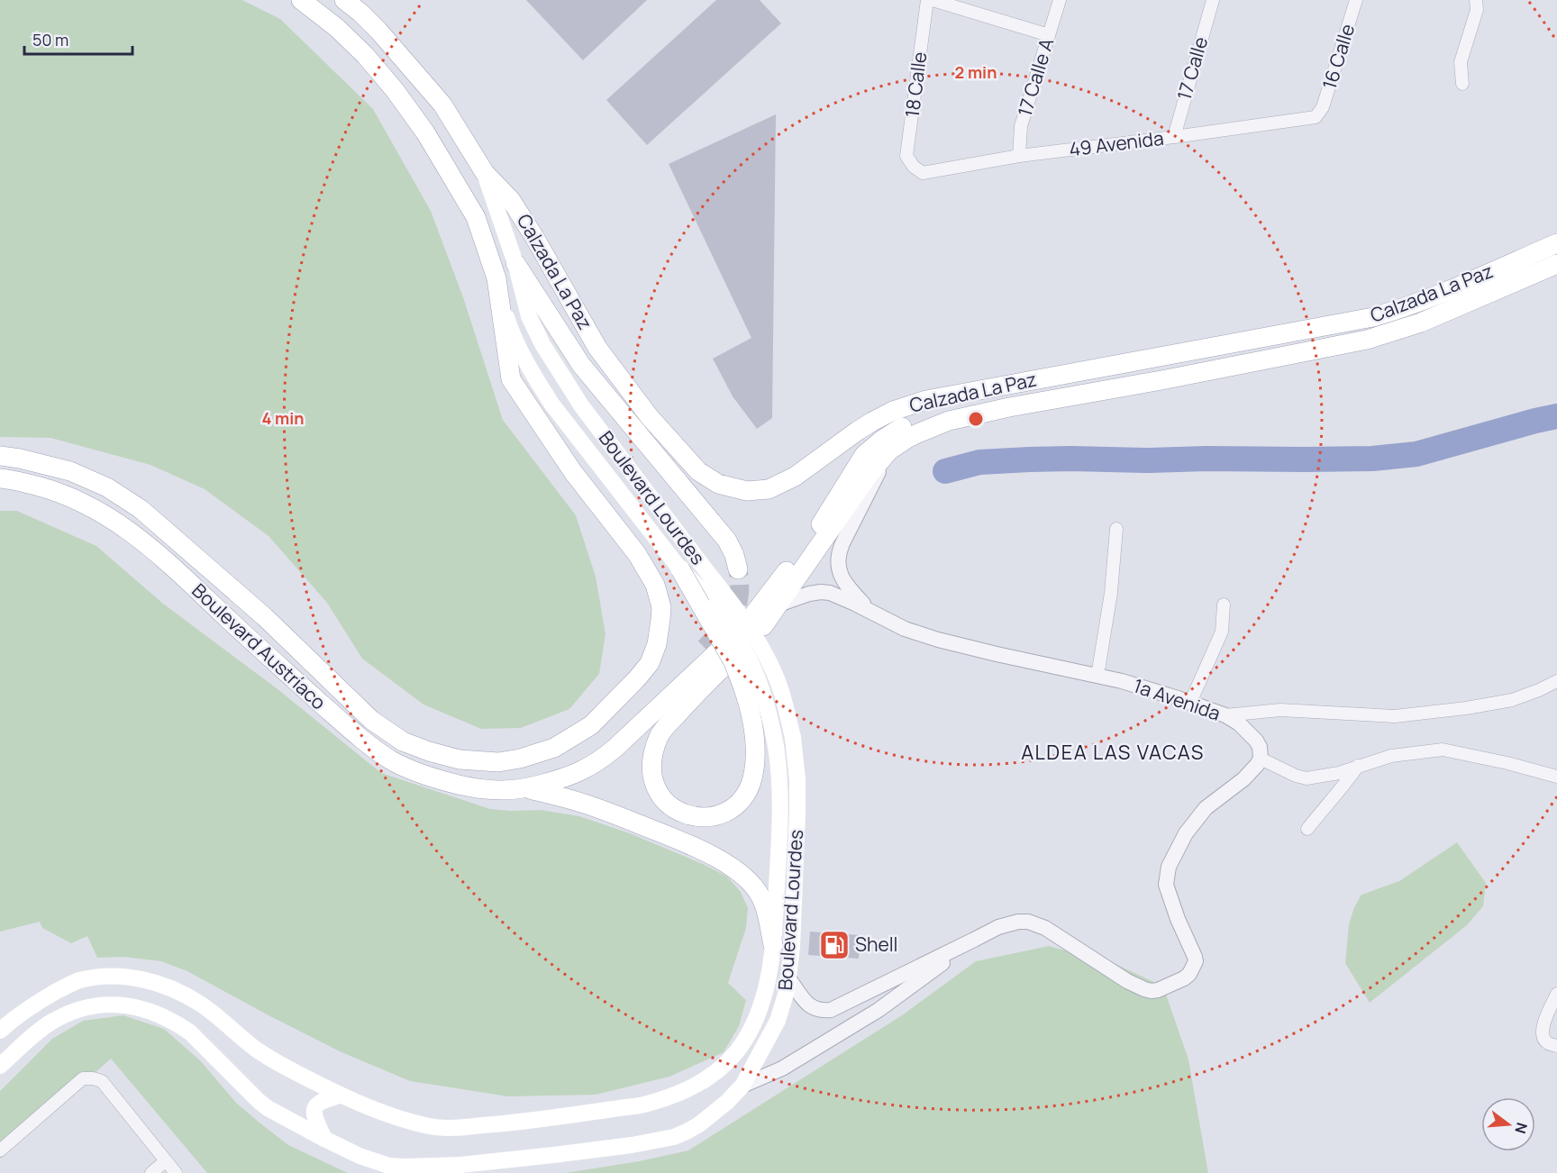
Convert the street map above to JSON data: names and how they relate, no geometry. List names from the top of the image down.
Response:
{
  "streets": {
    "main road": ["Calzada La Paz", "Boulevard Lourdes", "Boulevard Austríaco"],
    "street": [
      "16 Calle",
      "17 Calle",
      "17 Calle A",
      "18 Calle",
      "49 Avenida",
      "1a Avenida"
    ]
  },
  "crossings": [
    ["16 Calle", "49 Avenida"],
    ["17 Calle", "49 Avenida"],
    ["17 Calle A", "49 Avenida"],
    ["18 Calle", "49 Avenida"],
    ["Calzada La Paz", "Boulevard Lourdes"],
    ["Calzada La Paz", "1a Avenida"],
    ["Boulevard Lourdes", "Boulevard Austríaco"]
  ],
  "districts": ["ALDEA LAS VACAS"],
  "places": {
    "fuel station": ["Shell"]
  },
  "scale_bar": "50 m",
  "north": "right",
  "rings": ["2 min", "4 min"]
}
